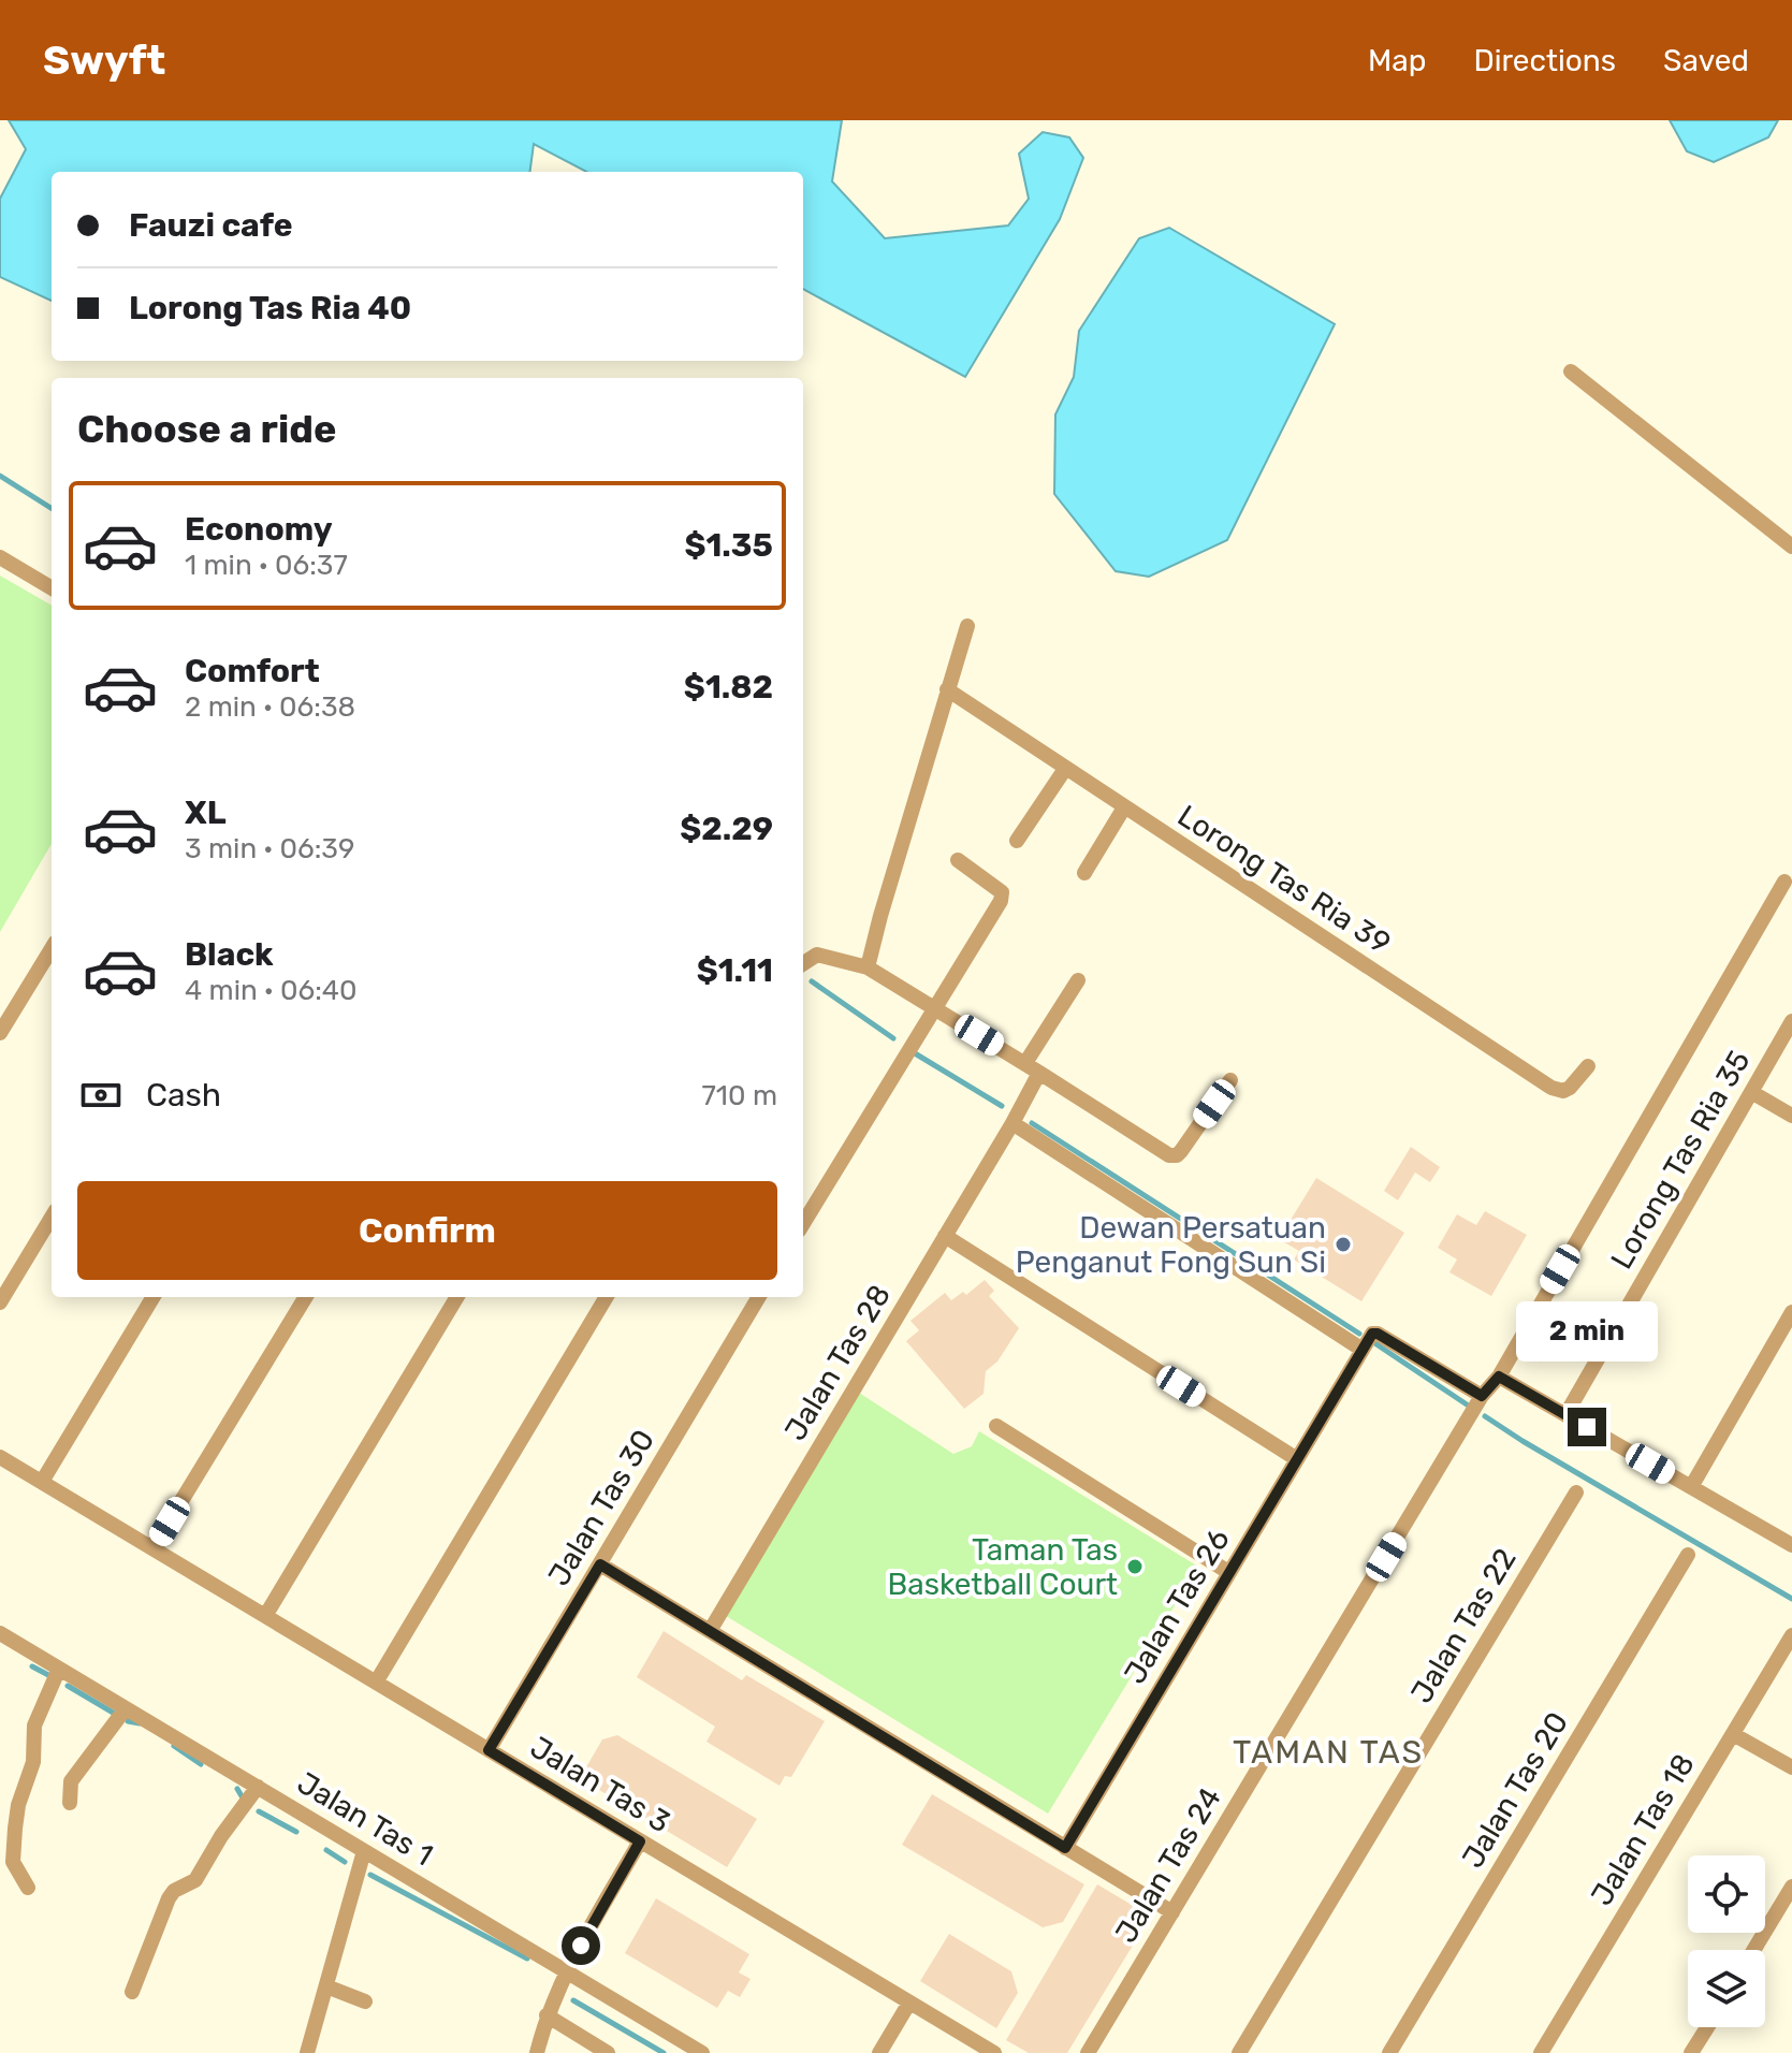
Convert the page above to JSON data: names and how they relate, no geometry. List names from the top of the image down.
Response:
{
  "streets": {
    "street": [
      "Lorong Tas Ria 39",
      "Lorong Tas Ria 35",
      "Jalan Tas 28",
      "Jalan Tas 30",
      "Jalan Tas 26",
      "Jalan Tas 22",
      "Jalan Tas 3",
      "Jalan Tas 20",
      "Jalan Tas 1",
      "Jalan Tas 18",
      "Jalan Tas 24"
    ]
  },
  "crossings": [
    ["Jalan Tas 30", "Jalan Tas 3"]
  ],
  "districts": ["TAMAN TAS"],
  "places": ["Dewan Persatuan Penganut Fong Sun Si", "Taman Tas Basketball Court"],
  "page": {
    "header": "Swyft",
    "nav": ["Map", "Directions", "Saved"],
    "banner": ["Fauzi cafe", "Lorong Tas Ria 40"],
    "heading": "Choose a ride",
    "list": [
      {
        "name": "Economy",
        "note": "1 min · 06:37",
        "value": "$1.35"
      },
      {
        "name": "Comfort",
        "note": "2 min · 06:38",
        "value": "$1.82"
      },
      {
        "name": "XL",
        "note": "3 min · 06:39",
        "value": "$2.29"
      },
      {
        "name": "Black",
        "note": "4 min · 06:40",
        "value": "$1.11"
      }
    ],
    "pay": ["Cash", "710 m"],
    "buttons": "Confirm",
    "bubble": "2 min"
  }
}
